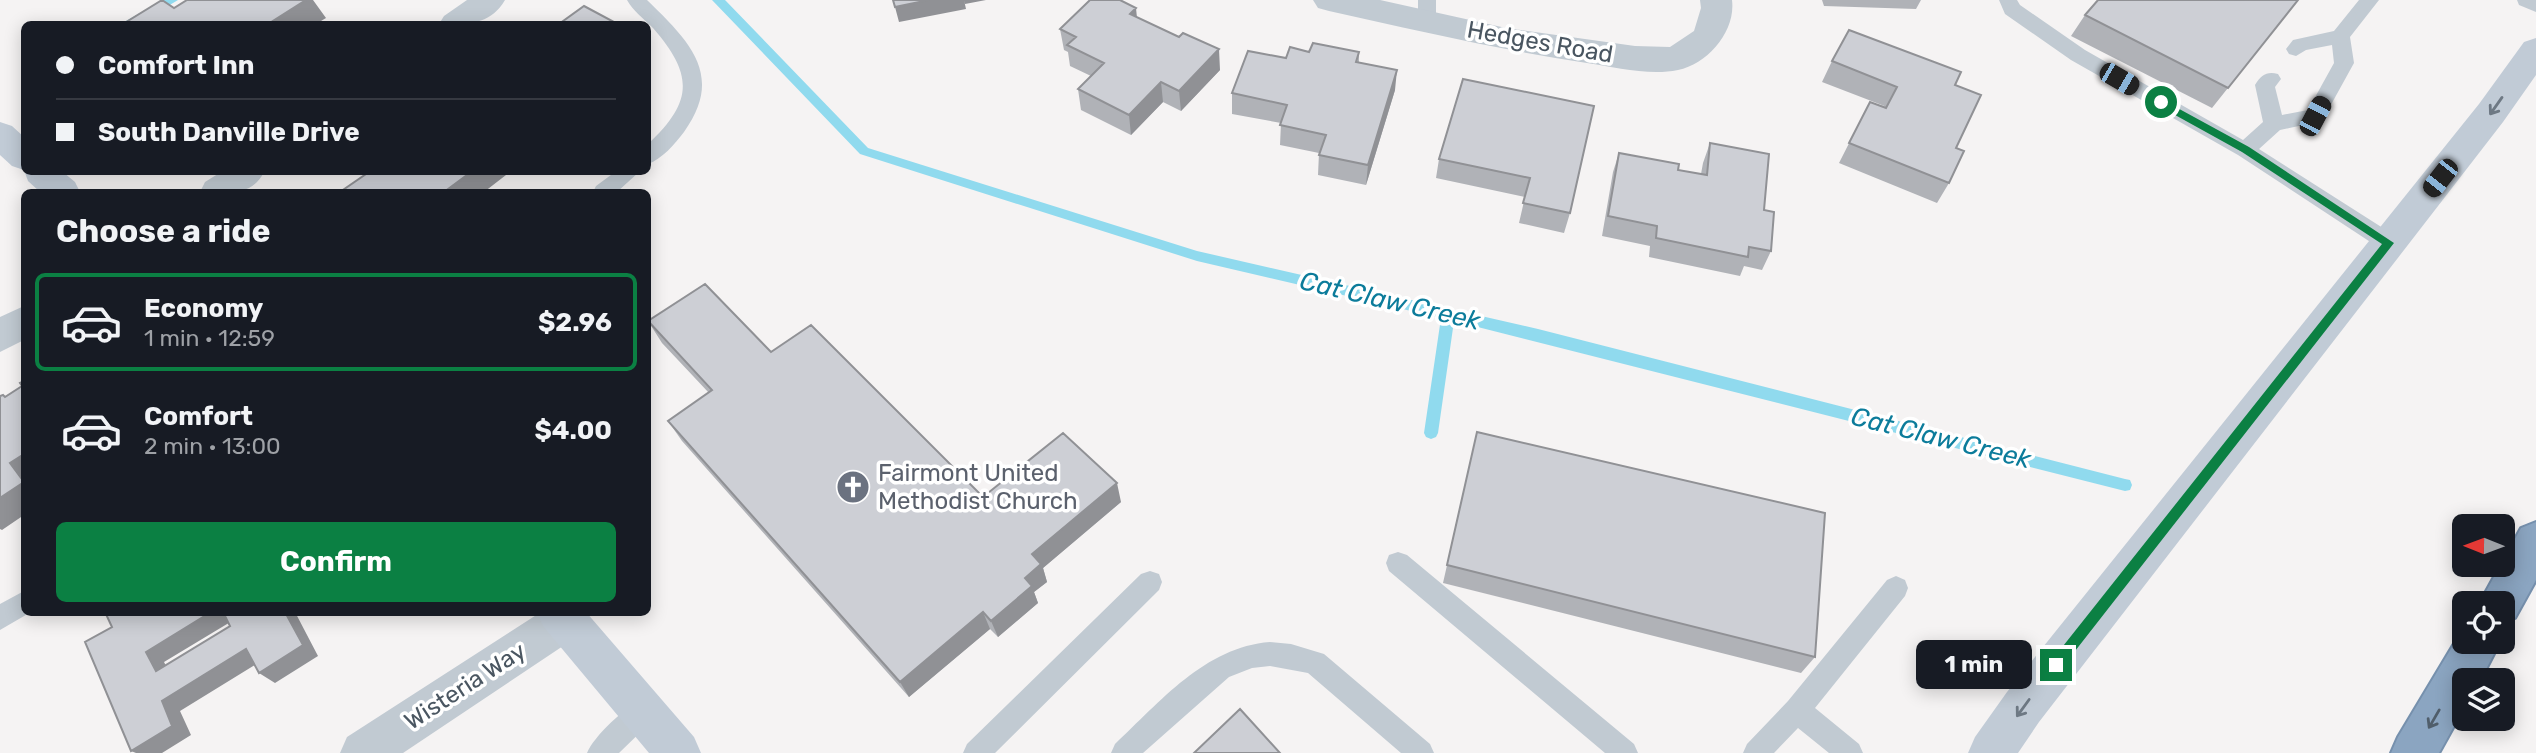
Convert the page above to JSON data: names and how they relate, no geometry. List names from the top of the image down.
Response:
{
  "streets": {
    "street": ["Hedges Road", "Wisteria Way"]
  },
  "water": ["Cat Claw Creek"],
  "places": {
    "church": ["Fairmont United Methodist Church"]
  },
  "north": "left",
  "page": {
    "banner": ["Comfort Inn", "South Danville Drive"],
    "heading": "Choose a ride",
    "list": [
      {
        "name": "Economy",
        "note": "1 min · 12:59",
        "value": "$2.96"
      },
      {
        "name": "Comfort",
        "note": "2 min · 13:00",
        "value": "$4.00"
      }
    ],
    "buttons": "Confirm",
    "bubble": "1 min"
  }
}
